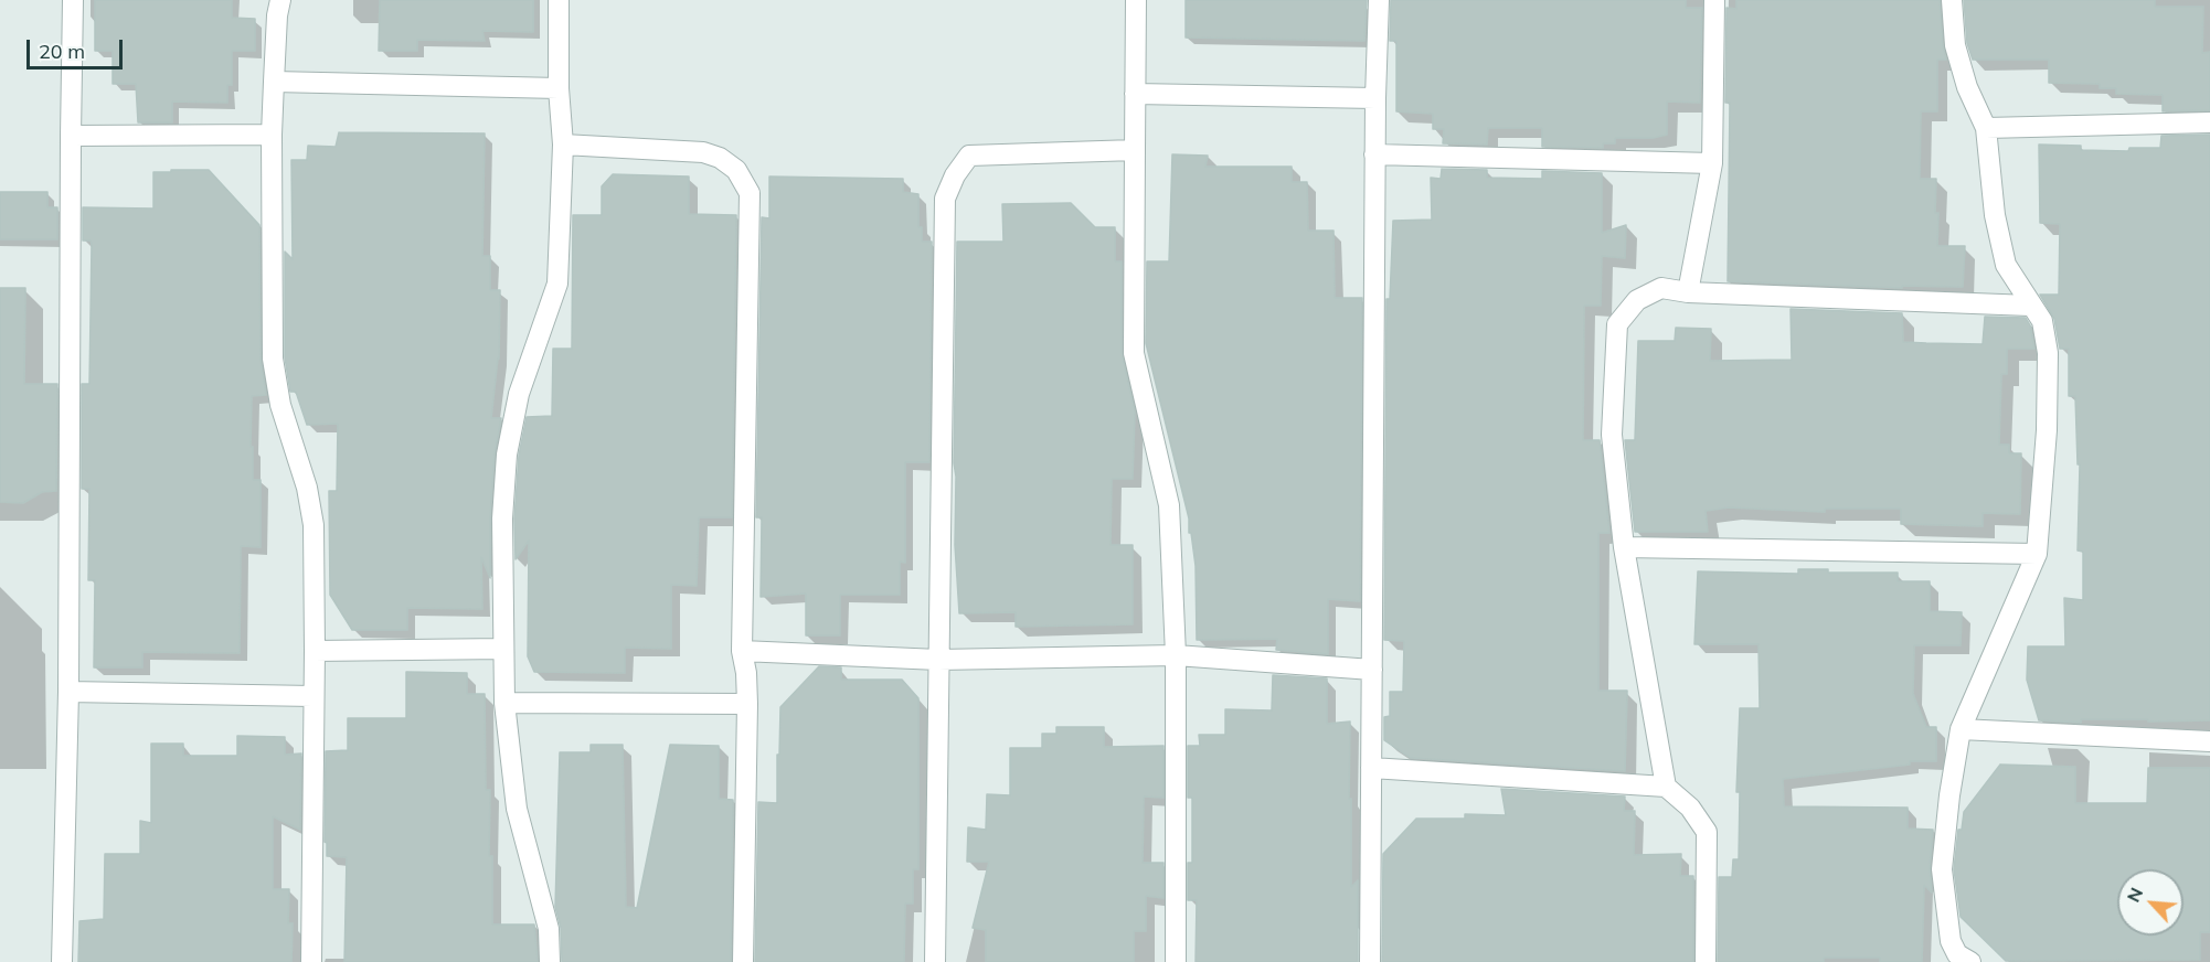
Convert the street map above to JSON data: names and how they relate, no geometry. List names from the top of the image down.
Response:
{
  "scale_bar": "20 m",
  "north": "top left"
}
